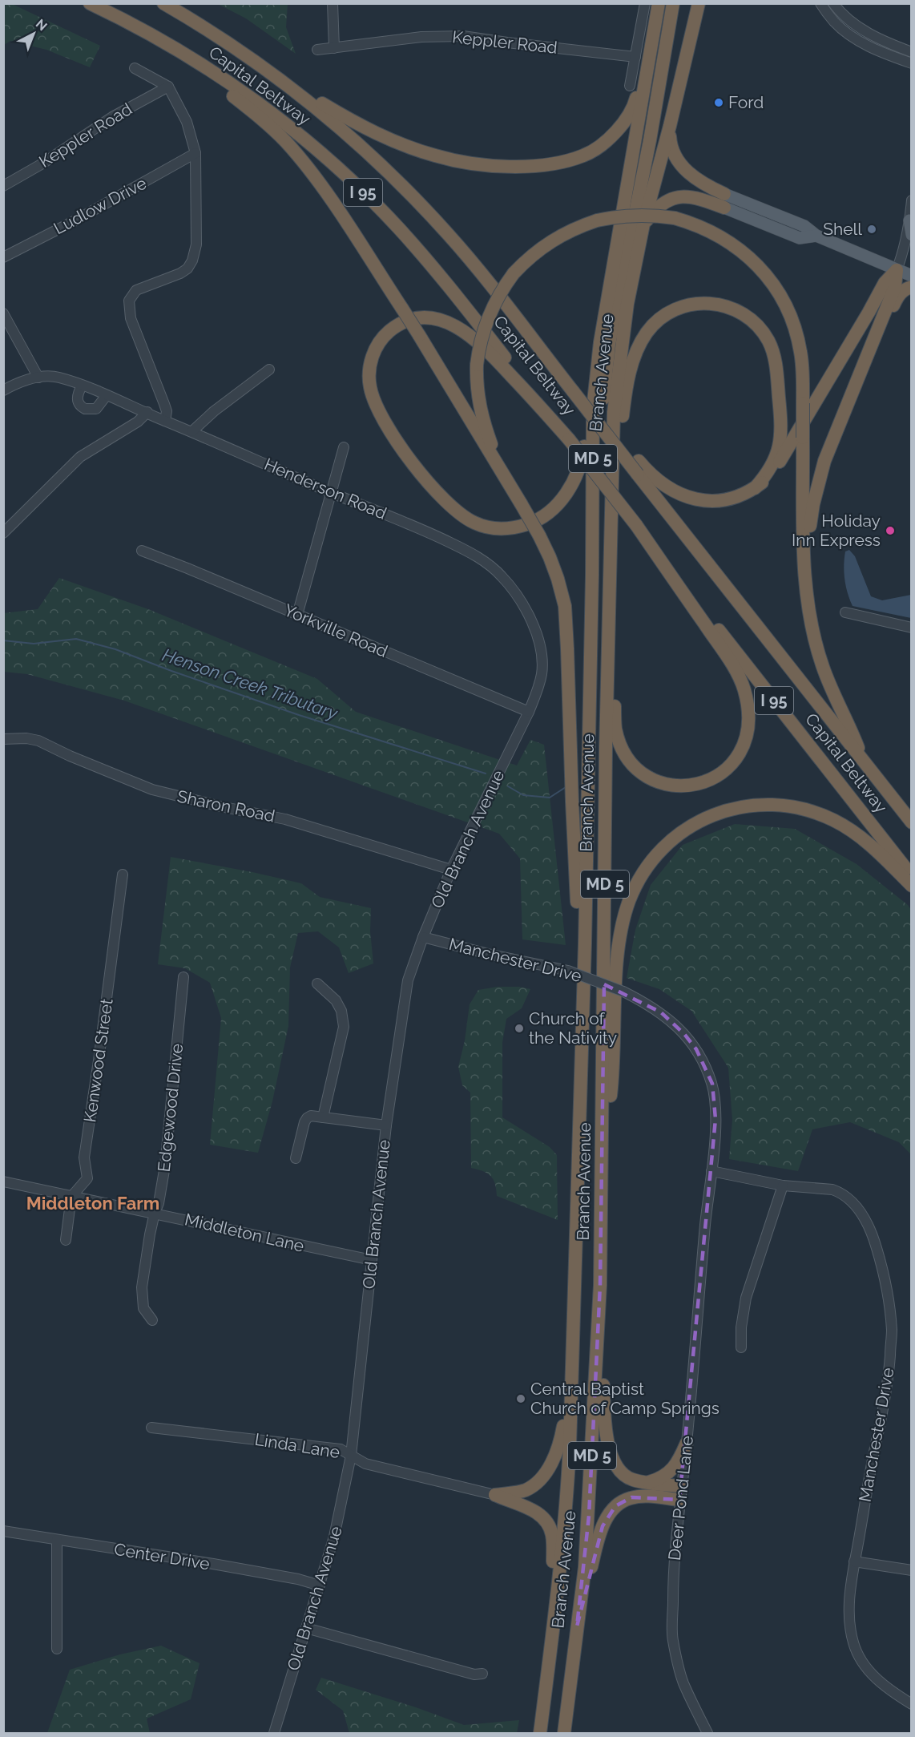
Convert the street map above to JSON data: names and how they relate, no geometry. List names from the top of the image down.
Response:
{
  "streets": {
    "highway": [
      "Capital Beltway",
      "I 95",
      "Branch Avenue",
      "MD 5"
    ],
    "street": [
      "Keppler Road",
      "Ludlow Drive",
      "Henderson Road",
      "Yorkville Road",
      "Sharon Road",
      "Old Branch Avenue",
      "Manchester Drive",
      "Kenwood Street",
      "Edgewood Drive",
      "Middleton Lane",
      "Linda Lane",
      "Deer Pond Lane",
      "Center Drive"
    ]
  },
  "crossings": [
    ["Henderson Road", "Yorkville Road"],
    ["Henderson Road", "Old Branch Avenue"],
    ["Yorkville Road", "Old Branch Avenue"],
    ["Sharon Road", "Old Branch Avenue"],
    ["Old Branch Avenue", "Manchester Drive"],
    ["Old Branch Avenue", "Middleton Lane"],
    ["Old Branch Avenue", "Linda Lane"],
    ["Old Branch Avenue", "Center Drive"],
    ["Manchester Drive", "Deer Pond Lane"],
    ["Kenwood Street", "Middleton Lane"],
    ["Edgewood Drive", "Middleton Lane"]
  ],
  "districts": ["Middleton Farm"],
  "water": ["Henson Creek Tributary"],
  "places": [
    "Ford",
    "Shell",
    "Holiday Inn Express",
    "Church of the Nativity",
    "Central Baptist Church of Camp Springs"
  ],
  "north": "top right"
}
